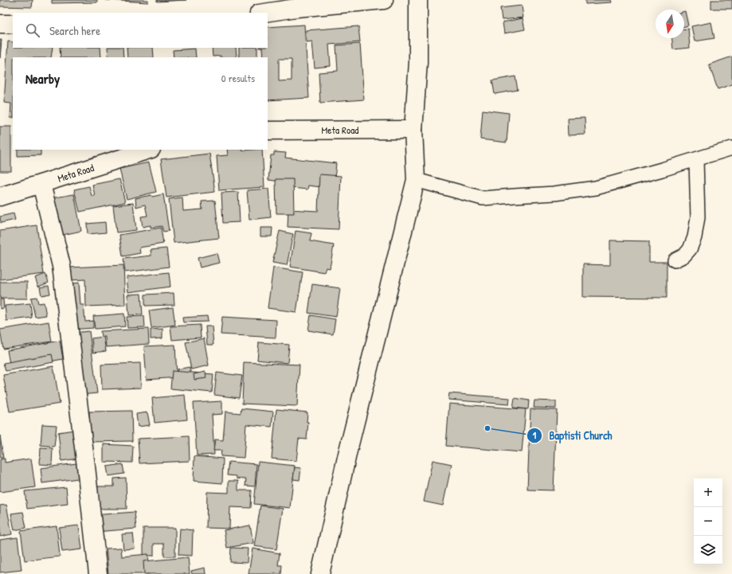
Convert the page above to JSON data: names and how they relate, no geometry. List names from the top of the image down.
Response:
{
  "streets": {
    "street": ["Meta Road"]
  },
  "places": ["Baptisti Church"],
  "north": "bottom",
  "page": {
    "search": "Search here",
    "heading": ["Nearby", "0 results"],
    "map_buttons": ["+", "−"]
  }
}
